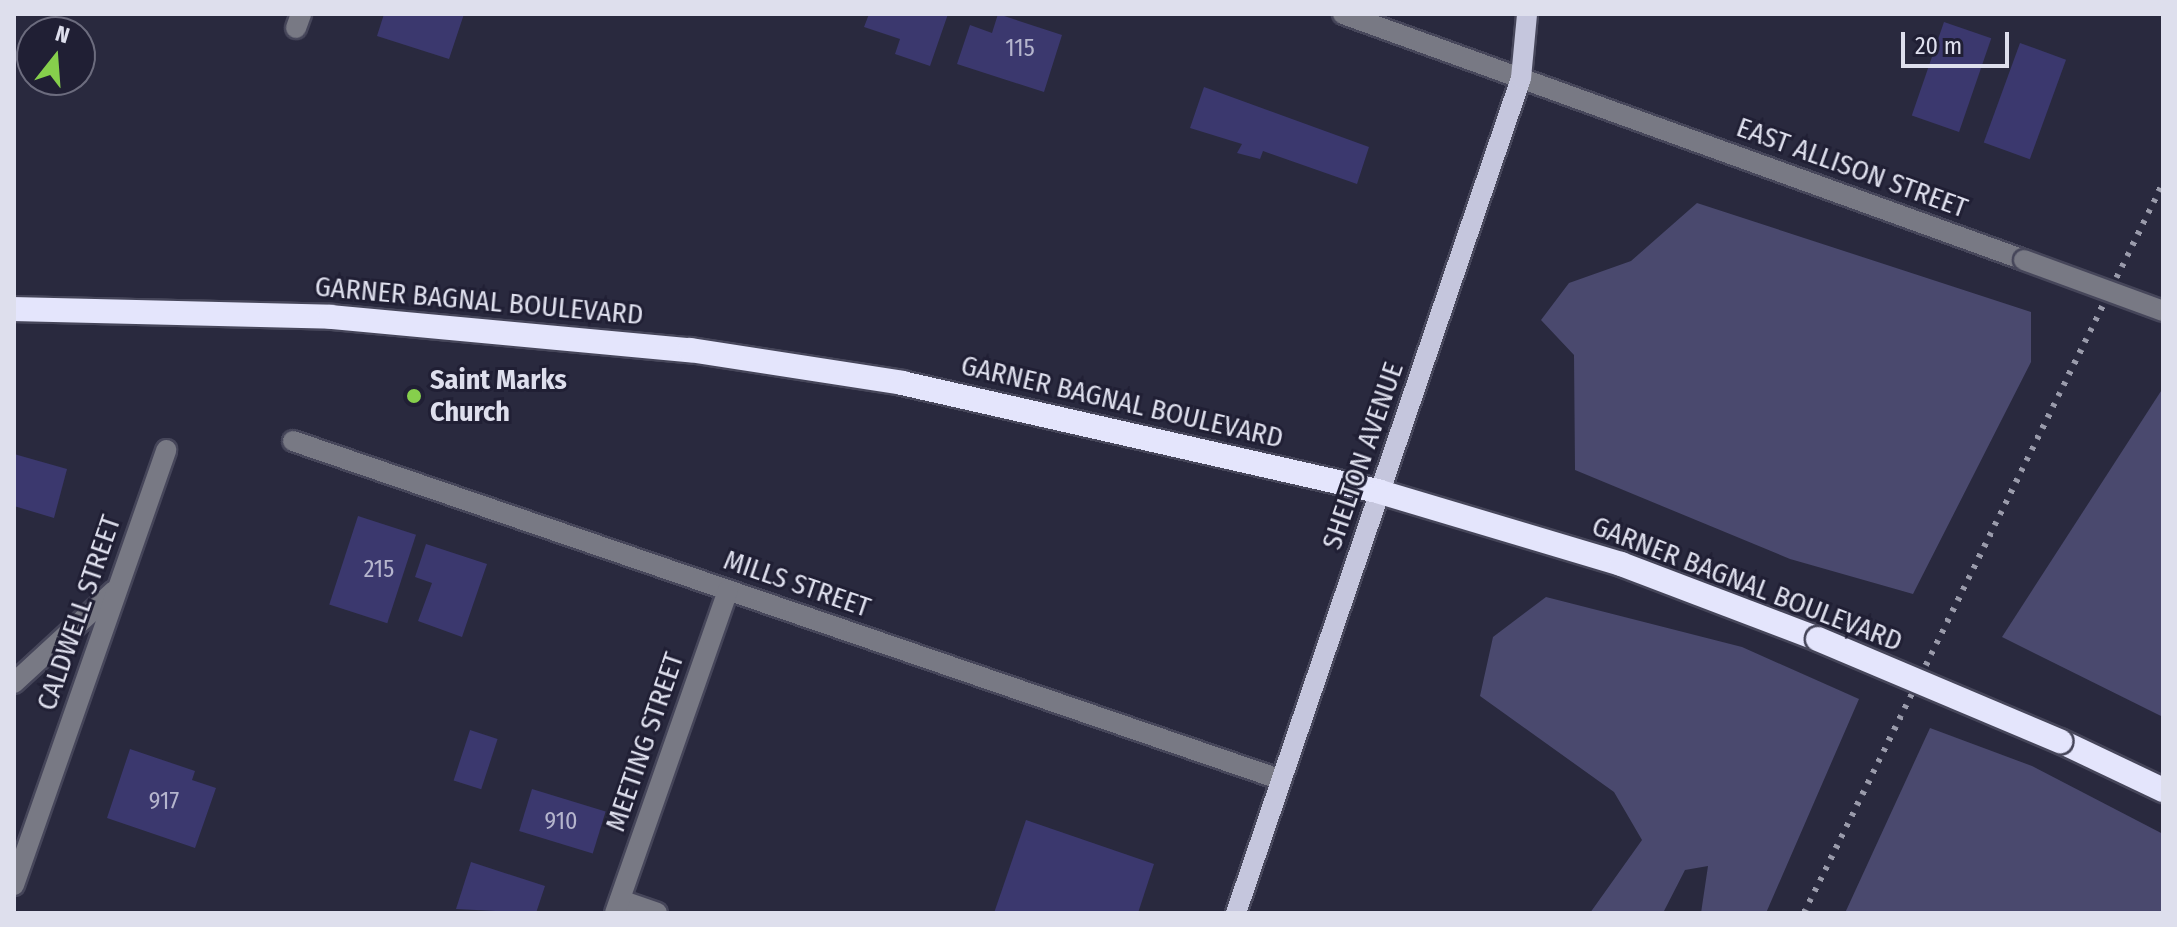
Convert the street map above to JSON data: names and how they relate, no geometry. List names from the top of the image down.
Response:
{
  "streets": {
    "highway": ["GARNER BAGNAL BOULEVARD"],
    "main road": ["SHELTON AVENUE"],
    "street": [
      "EAST ALLISON STREET",
      "MILLS STREET",
      "CALDWELL STREET",
      "MEETING STREET"
    ]
  },
  "crossings": [
    ["EAST ALLISON STREET", "SHELTON AVENUE"],
    ["GARNER BAGNAL BOULEVARD", "SHELTON AVENUE"],
    ["SHELTON AVENUE", "MILLS STREET"],
    ["MILLS STREET", "MEETING STREET"]
  ],
  "places": ["Saint Marks Church"],
  "house_numbers": [
    "115",
    "215",
    "917",
    "910"
  ],
  "scale_bar": "20 m",
  "north": "top"
}
